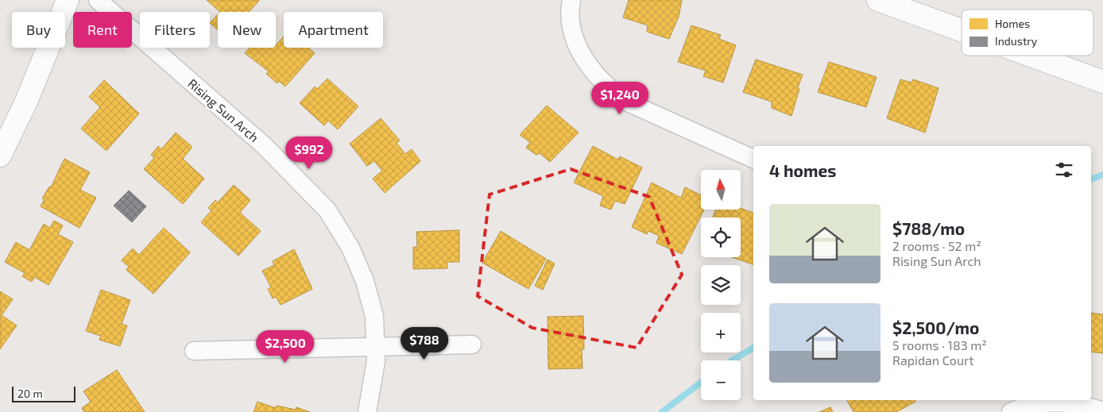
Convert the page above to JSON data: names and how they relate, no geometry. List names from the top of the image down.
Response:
{
  "streets": {
    "street": ["Rising Sun Arch"]
  },
  "legend": ["Homes", "Industry"],
  "scale_bar": "20 m",
  "north": "top",
  "page": {
    "chip": [
      "Buy",
      "Rent",
      "Filters",
      "New",
      "Apartment"
    ],
    "price": [
      "$1,240",
      "$992",
      "$788",
      "$2,500"
    ],
    "heading": "4 homes",
    "map_buttons": ["+", "−"],
    "list": [
      {
        "name": "$788/mo",
        "note": "2 rooms · 52 m² · Rising Sun Arch"
      },
      {
        "name": "$2,500/mo",
        "note": "5 rooms · 183 m² · Rapidan Court"
      }
    ],
    "scale": "20 m"
  }
}
